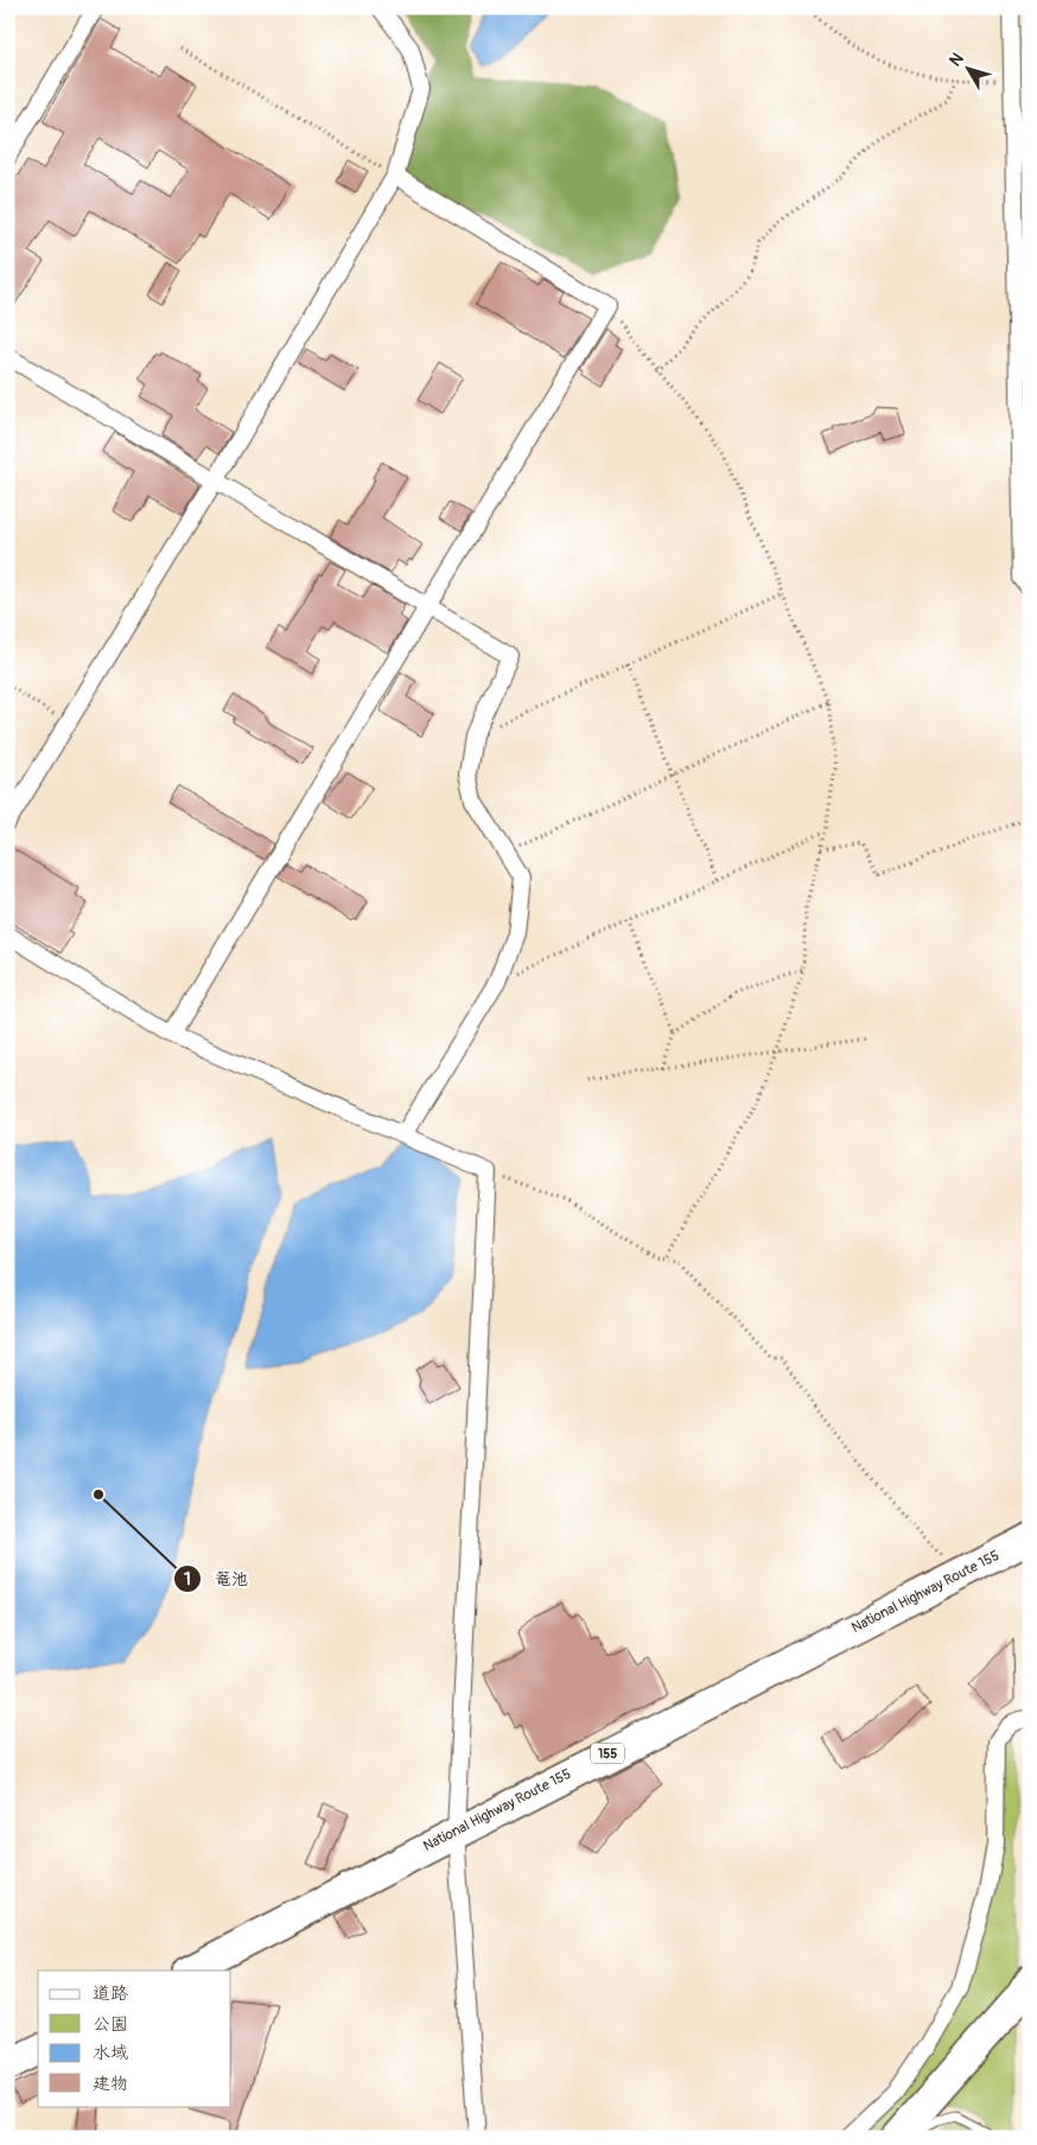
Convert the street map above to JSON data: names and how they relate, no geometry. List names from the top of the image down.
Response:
{
  "streets": {
    "highway": ["National Highway Route 155", "155"]
  },
  "places": ["篭池"],
  "legend": [
    "道路",
    "公園",
    "水域",
    "建物"
  ],
  "north": "top left"
}
